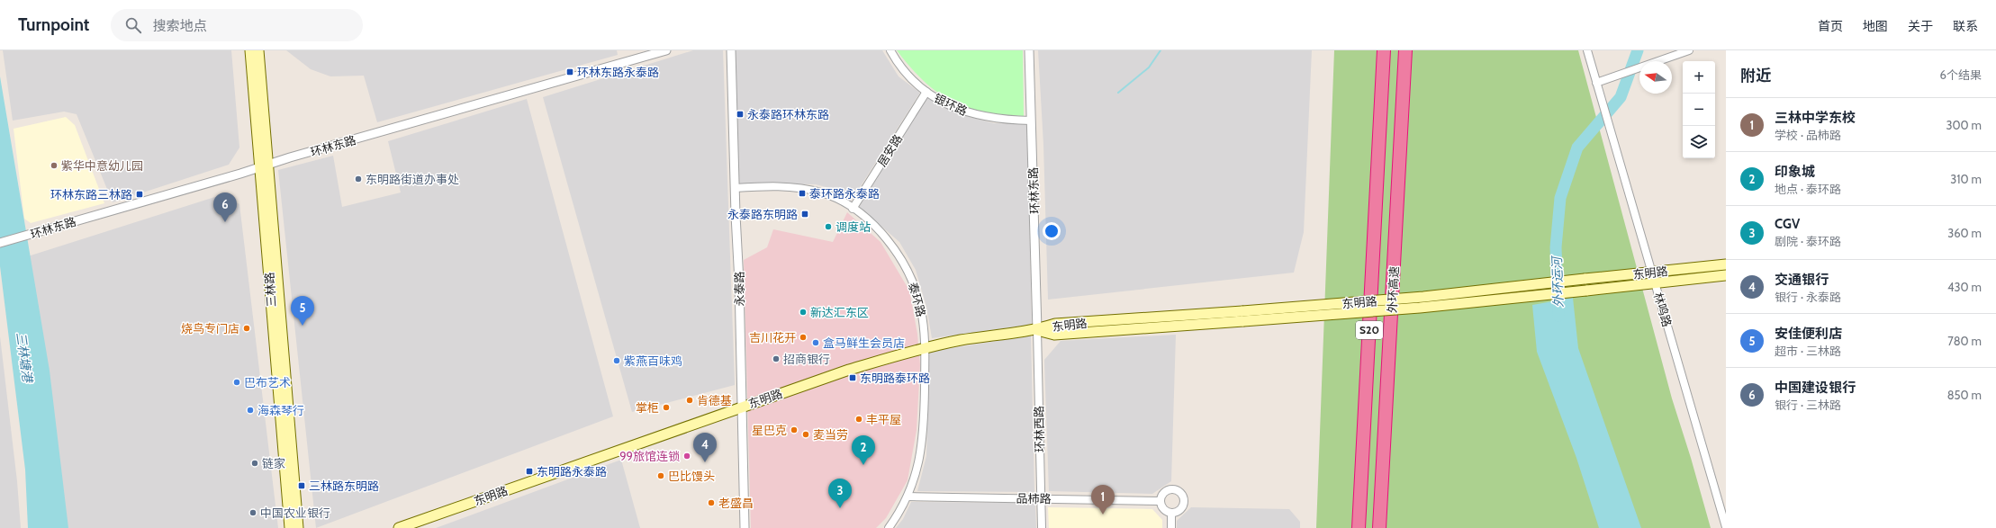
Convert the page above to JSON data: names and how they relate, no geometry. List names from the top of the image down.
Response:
{
  "streets": {
    "highway": ["外环高速", "S20"],
    "main road": ["东明路", "三林路"],
    "street": [
      "银环路",
      "环林东路",
      "居安路",
      "永泰路",
      "泰环路",
      "林鸣路",
      "环林西路",
      "品柿路"
    ]
  },
  "crossings": [
    ["银环路", "环林东路"],
    ["银环路", "居安路"],
    ["环林东路", "东明路"],
    ["环林东路", "三林路"],
    ["环林东路", "环林西路"],
    ["居安路", "泰环路"],
    ["东明路", "永泰路"],
    ["东明路", "泰环路"],
    ["东明路", "林鸣路"],
    ["东明路", "环林西路"],
    ["永泰路", "泰环路"],
    ["泰环路", "品柿路"],
    ["环林西路", "品柿路"]
  ],
  "water": ["外环运河", "三林塘港"],
  "places": {
    "transit": [
      "环林东路永泰路",
      "永泰路环林东路",
      "泰环路永泰路",
      "环林东路三林路",
      "永泰路东明路",
      "东明路泰环路",
      "东明路永泰路",
      "三林路东明路"
    ],
    "other": [
      "紫华中意幼儿园",
      "东明路街道办事处",
      "调度站",
      "新达汇东区",
      "烧鸟专门店",
      "吉川花开",
      "盒马鲜生会员店",
      "招商银行",
      "紫燕百味鸡",
      "巴布艺术",
      "肯德基",
      "掌柜",
      "海森琴行",
      "丰平屋",
      "星巴克",
      "麦当劳",
      "99旅馆连锁",
      "链家",
      "巴比馒头",
      "老盛昌",
      "中国农业银行"
    ]
  },
  "north": "left",
  "page": {
    "header": "Turnpoint",
    "search": "搜索地点",
    "nav": [
      "首页",
      "地图",
      "关于",
      "联系"
    ],
    "heading": ["附近", "6个结果"],
    "map_buttons": ["+", "−"],
    "list": [
      {
        "mark": "1",
        "name": "三林中学东校",
        "note": "学校 · 品柿路",
        "value": "300 m"
      },
      {
        "mark": "2",
        "name": "印象城",
        "note": "地点 · 泰环路",
        "value": "310 m"
      },
      {
        "mark": "3",
        "name": "CGV",
        "note": "剧院 · 泰环路",
        "value": "360 m"
      },
      {
        "mark": "4",
        "name": "交通银行",
        "note": "银行 · 永泰路",
        "value": "430 m"
      },
      {
        "mark": "5",
        "name": "安佳便利店",
        "note": "超市 · 三林路",
        "value": "780 m"
      },
      {
        "mark": "6",
        "name": "中国建设银行",
        "note": "银行 · 三林路",
        "value": "850 m"
      }
    ],
    "pins": [
      "6",
      "5",
      "4",
      "2",
      "3",
      "1"
    ]
  }
}
